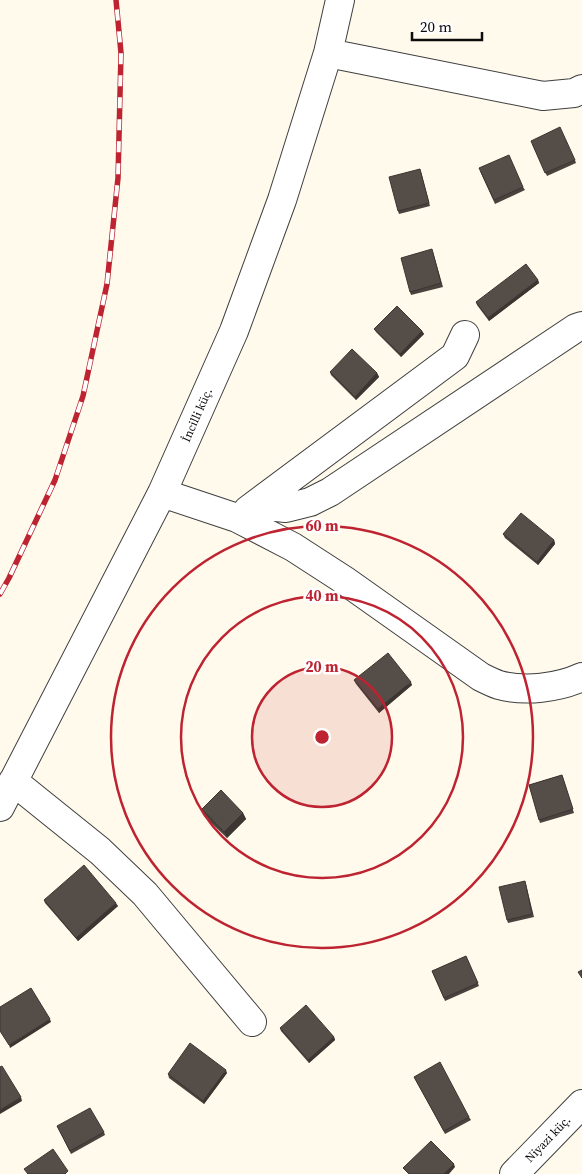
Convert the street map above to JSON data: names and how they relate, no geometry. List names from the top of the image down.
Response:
{
  "streets": {
    "street": ["İncilli küç.", "Niyazi küç."]
  },
  "scale_bar": "20 m",
  "rings": ["60 m", "40 m", "20 m"]
}
